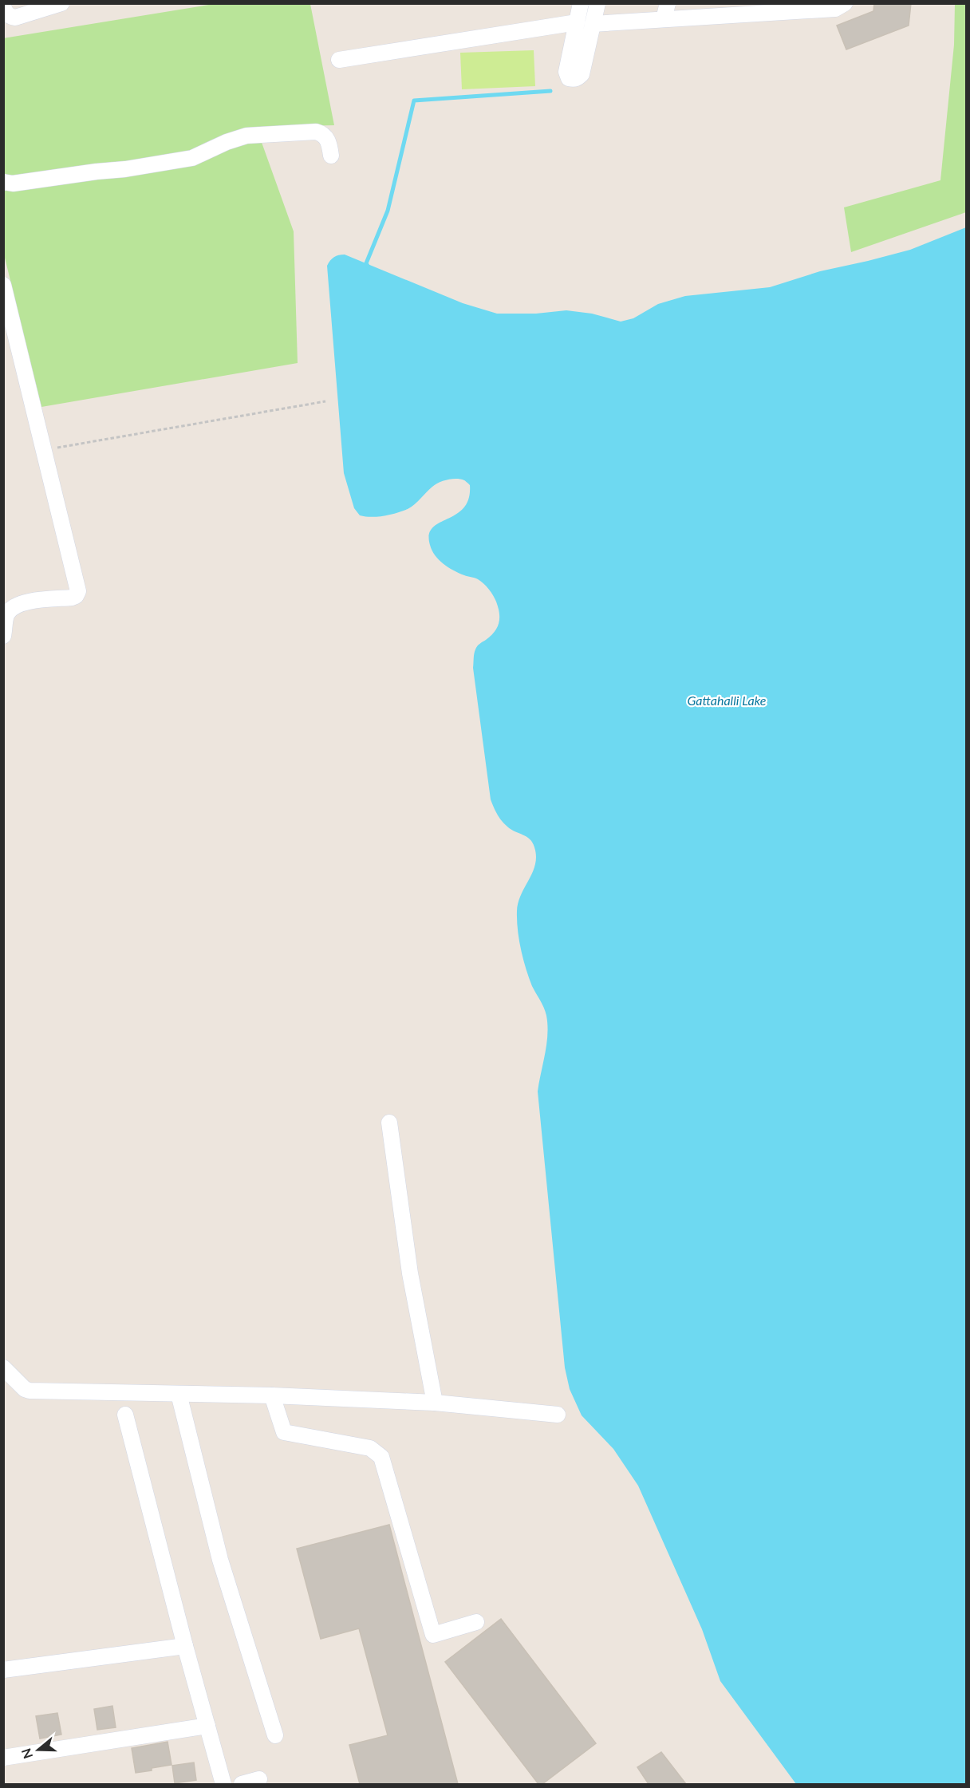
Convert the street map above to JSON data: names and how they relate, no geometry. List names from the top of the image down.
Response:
{
  "water": ["Gattahalli Lake"],
  "north": "left"
}
